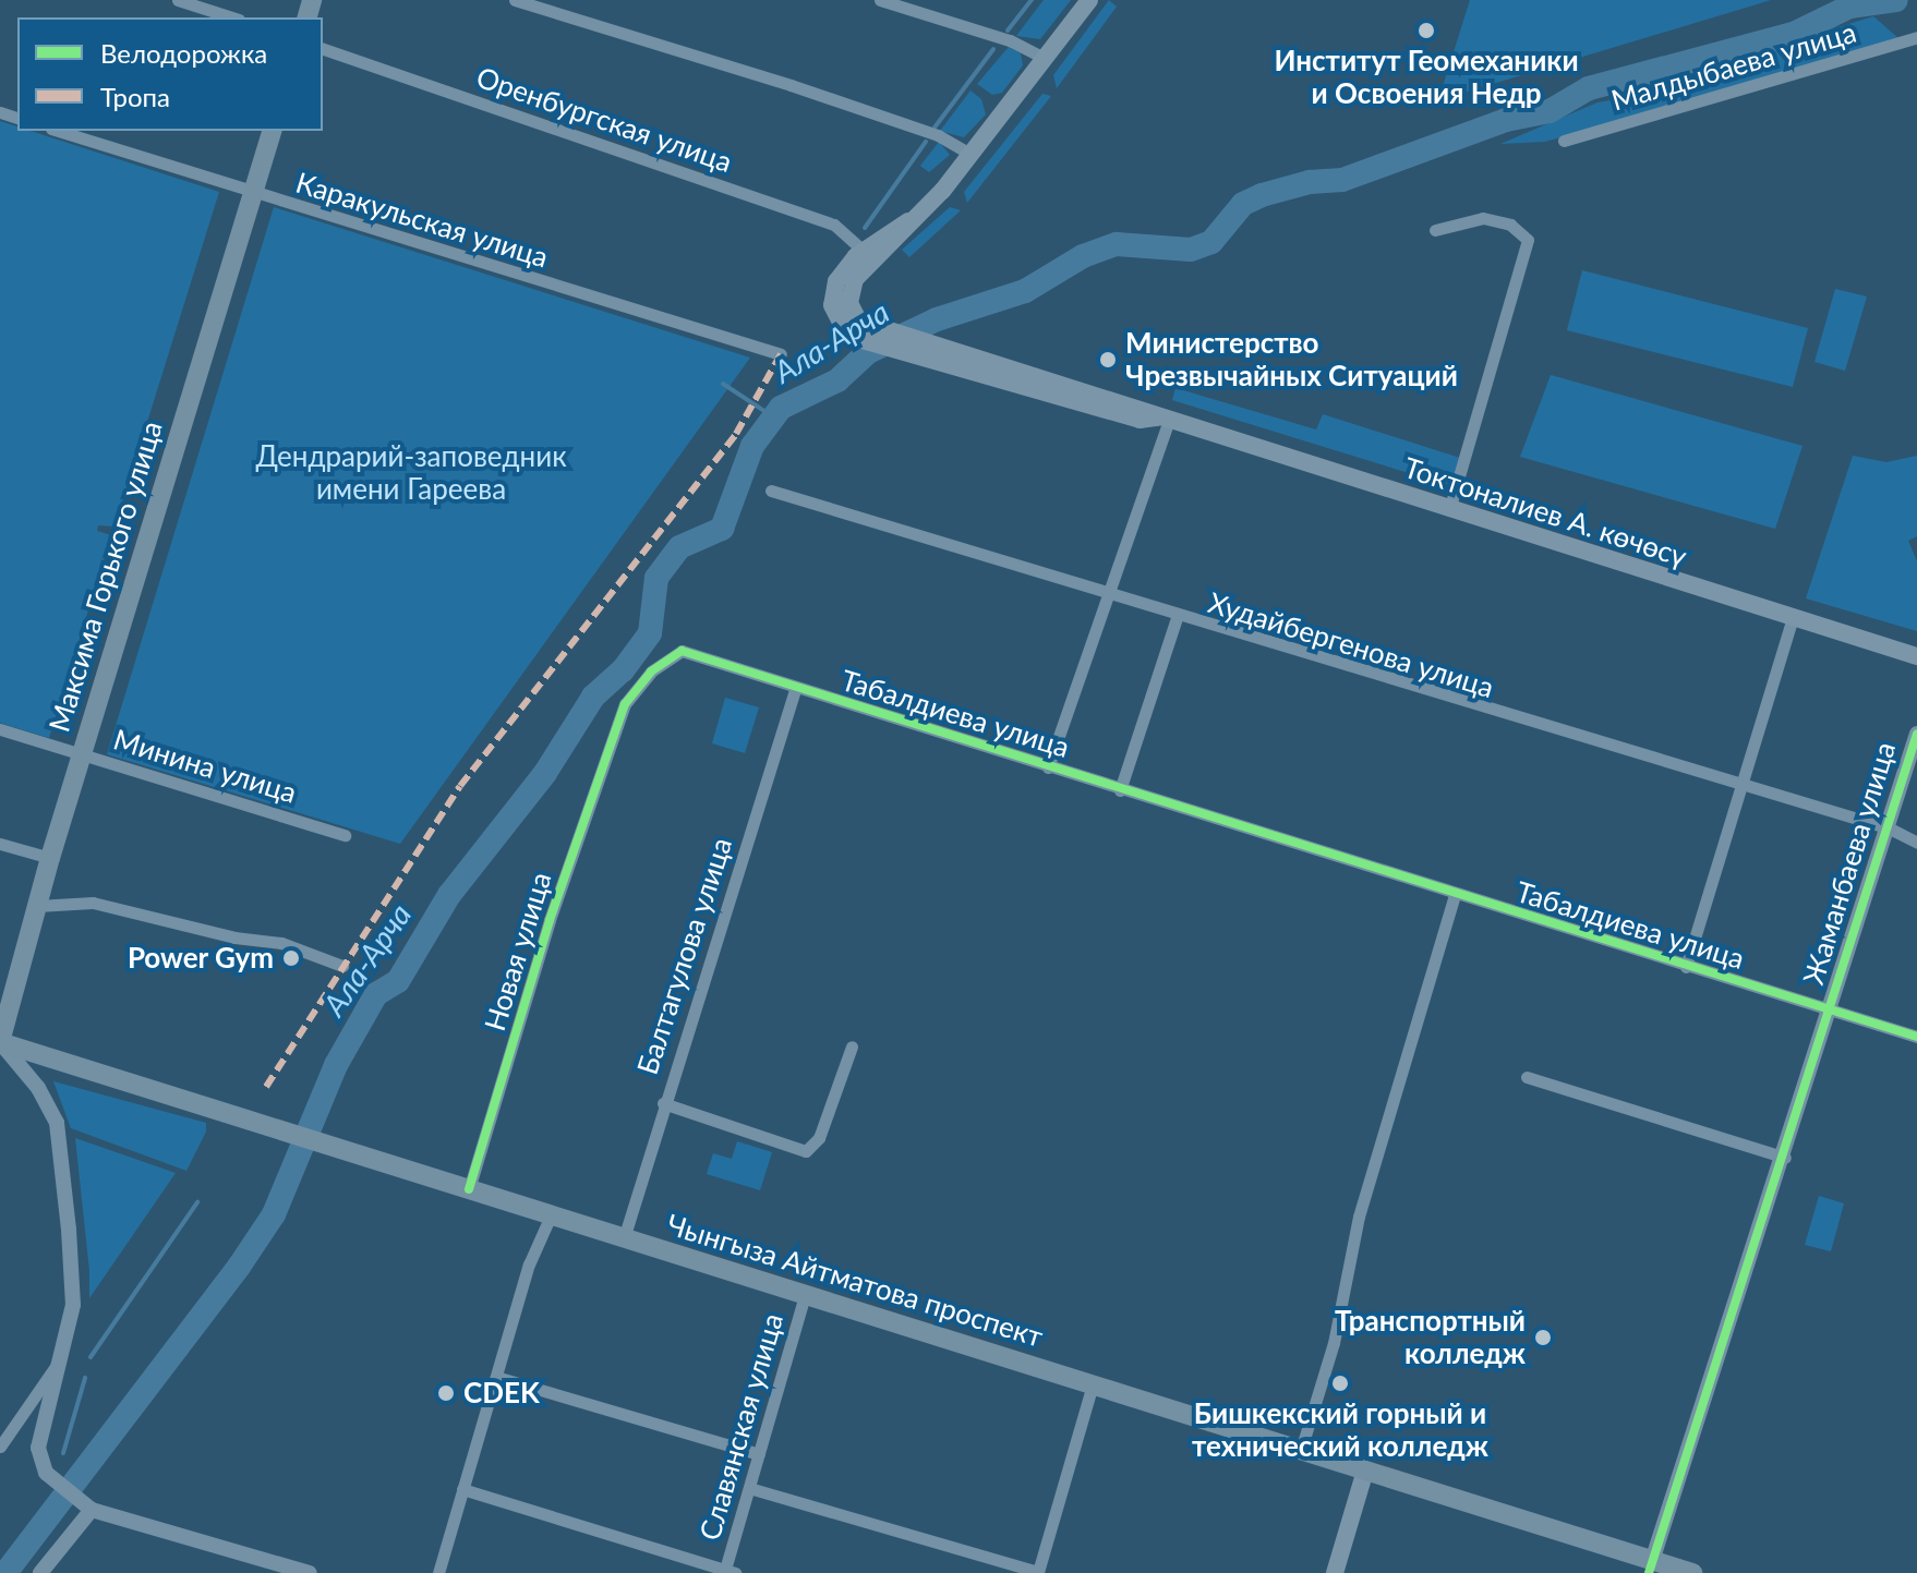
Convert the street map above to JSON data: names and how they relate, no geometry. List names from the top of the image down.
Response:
{
  "streets": {
    "main road": ["Токтоналиев А. көчөсү", "Максима Горького улица", "Чынгыза Айтматова проспект"],
    "street": [
      "Малдыбаева улица",
      "Оренбургская улица",
      "Каракульская улица",
      "Худайбергенова улица",
      "Табалдиева улица",
      "Минина улица",
      "Жаманбаева улица",
      "Новая улица",
      "Балтагулова улица",
      "Славянская улица"
    ]
  },
  "crossings": [
    ["Каракульская улица", "Максима Горького улица"],
    ["Максима Горького улица", "Минина улица"],
    ["Максима Горького улица", "Чынгыза Айтматова проспект"],
    ["Худайбергенова улица", "Жаманбаева улица"],
    ["Табалдиева улица", "Жаманбаева улица"],
    ["Табалдиева улица", "Новая улица"],
    ["Табалдиева улица", "Балтагулова улица"],
    ["Жаманбаева улица", "Чынгыза Айтматова проспект"],
    ["Новая улица", "Чынгыза Айтматова проспект"],
    ["Балтагулова улица", "Чынгыза Айтматова проспект"],
    ["Чынгыза Айтматова проспект", "Славянская улица"]
  ],
  "water": ["Ала-Арча"],
  "parks": ["Дендрарий-заповедник имени Гареева"],
  "places": [
    "Институт Геомеханики и Освоения Недр",
    "Министерство Чрезвычайных Ситуаций",
    "Power Gym",
    "Транспортный колледж",
    "Бишкекский горный и технический колледж",
    "CDEK"
  ],
  "legend": ["Велодорожка", "Тропа"]
}
